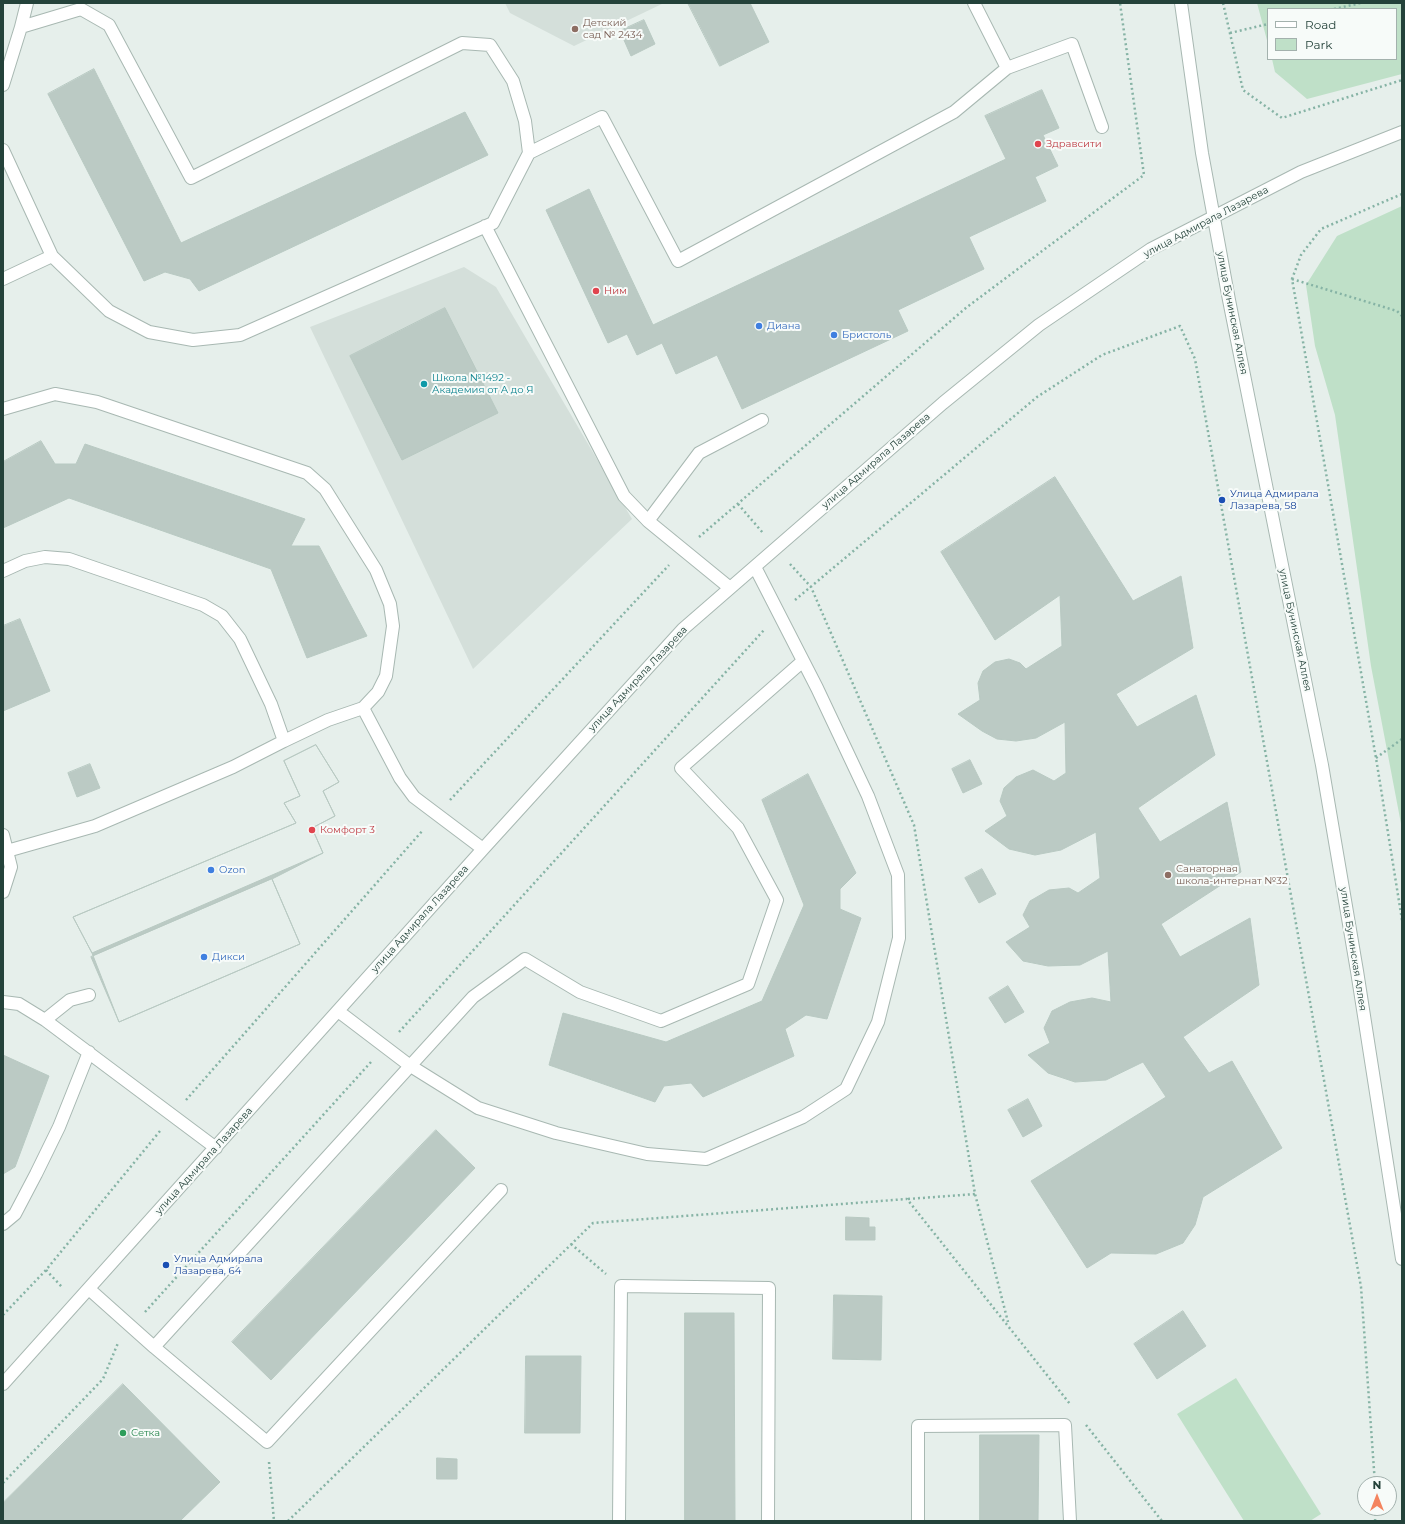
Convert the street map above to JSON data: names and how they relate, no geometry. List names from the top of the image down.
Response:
{
  "streets": {
    "street": ["улица Адмирала Лазарева", "улица Бунинская Аллея"]
  },
  "crossings": [
    ["улица Адмирала Лазарева", "улица Бунинская Аллея"]
  ],
  "places": [
    "Детский сад № 2434",
    "Здравсити",
    "Ним",
    "Диана",
    "Бристоль",
    "Школа №1492 - Академия от А до Я",
    "Улица Адмирала Лазарева, 58",
    "Комфорт 3",
    "Ozon",
    "Санаторная школа-интернат №32",
    "Дикси",
    "Улица Адмирала Лазарева, 64",
    "Сетка"
  ],
  "legend": ["Road", "Park"],
  "north": "top"
}
